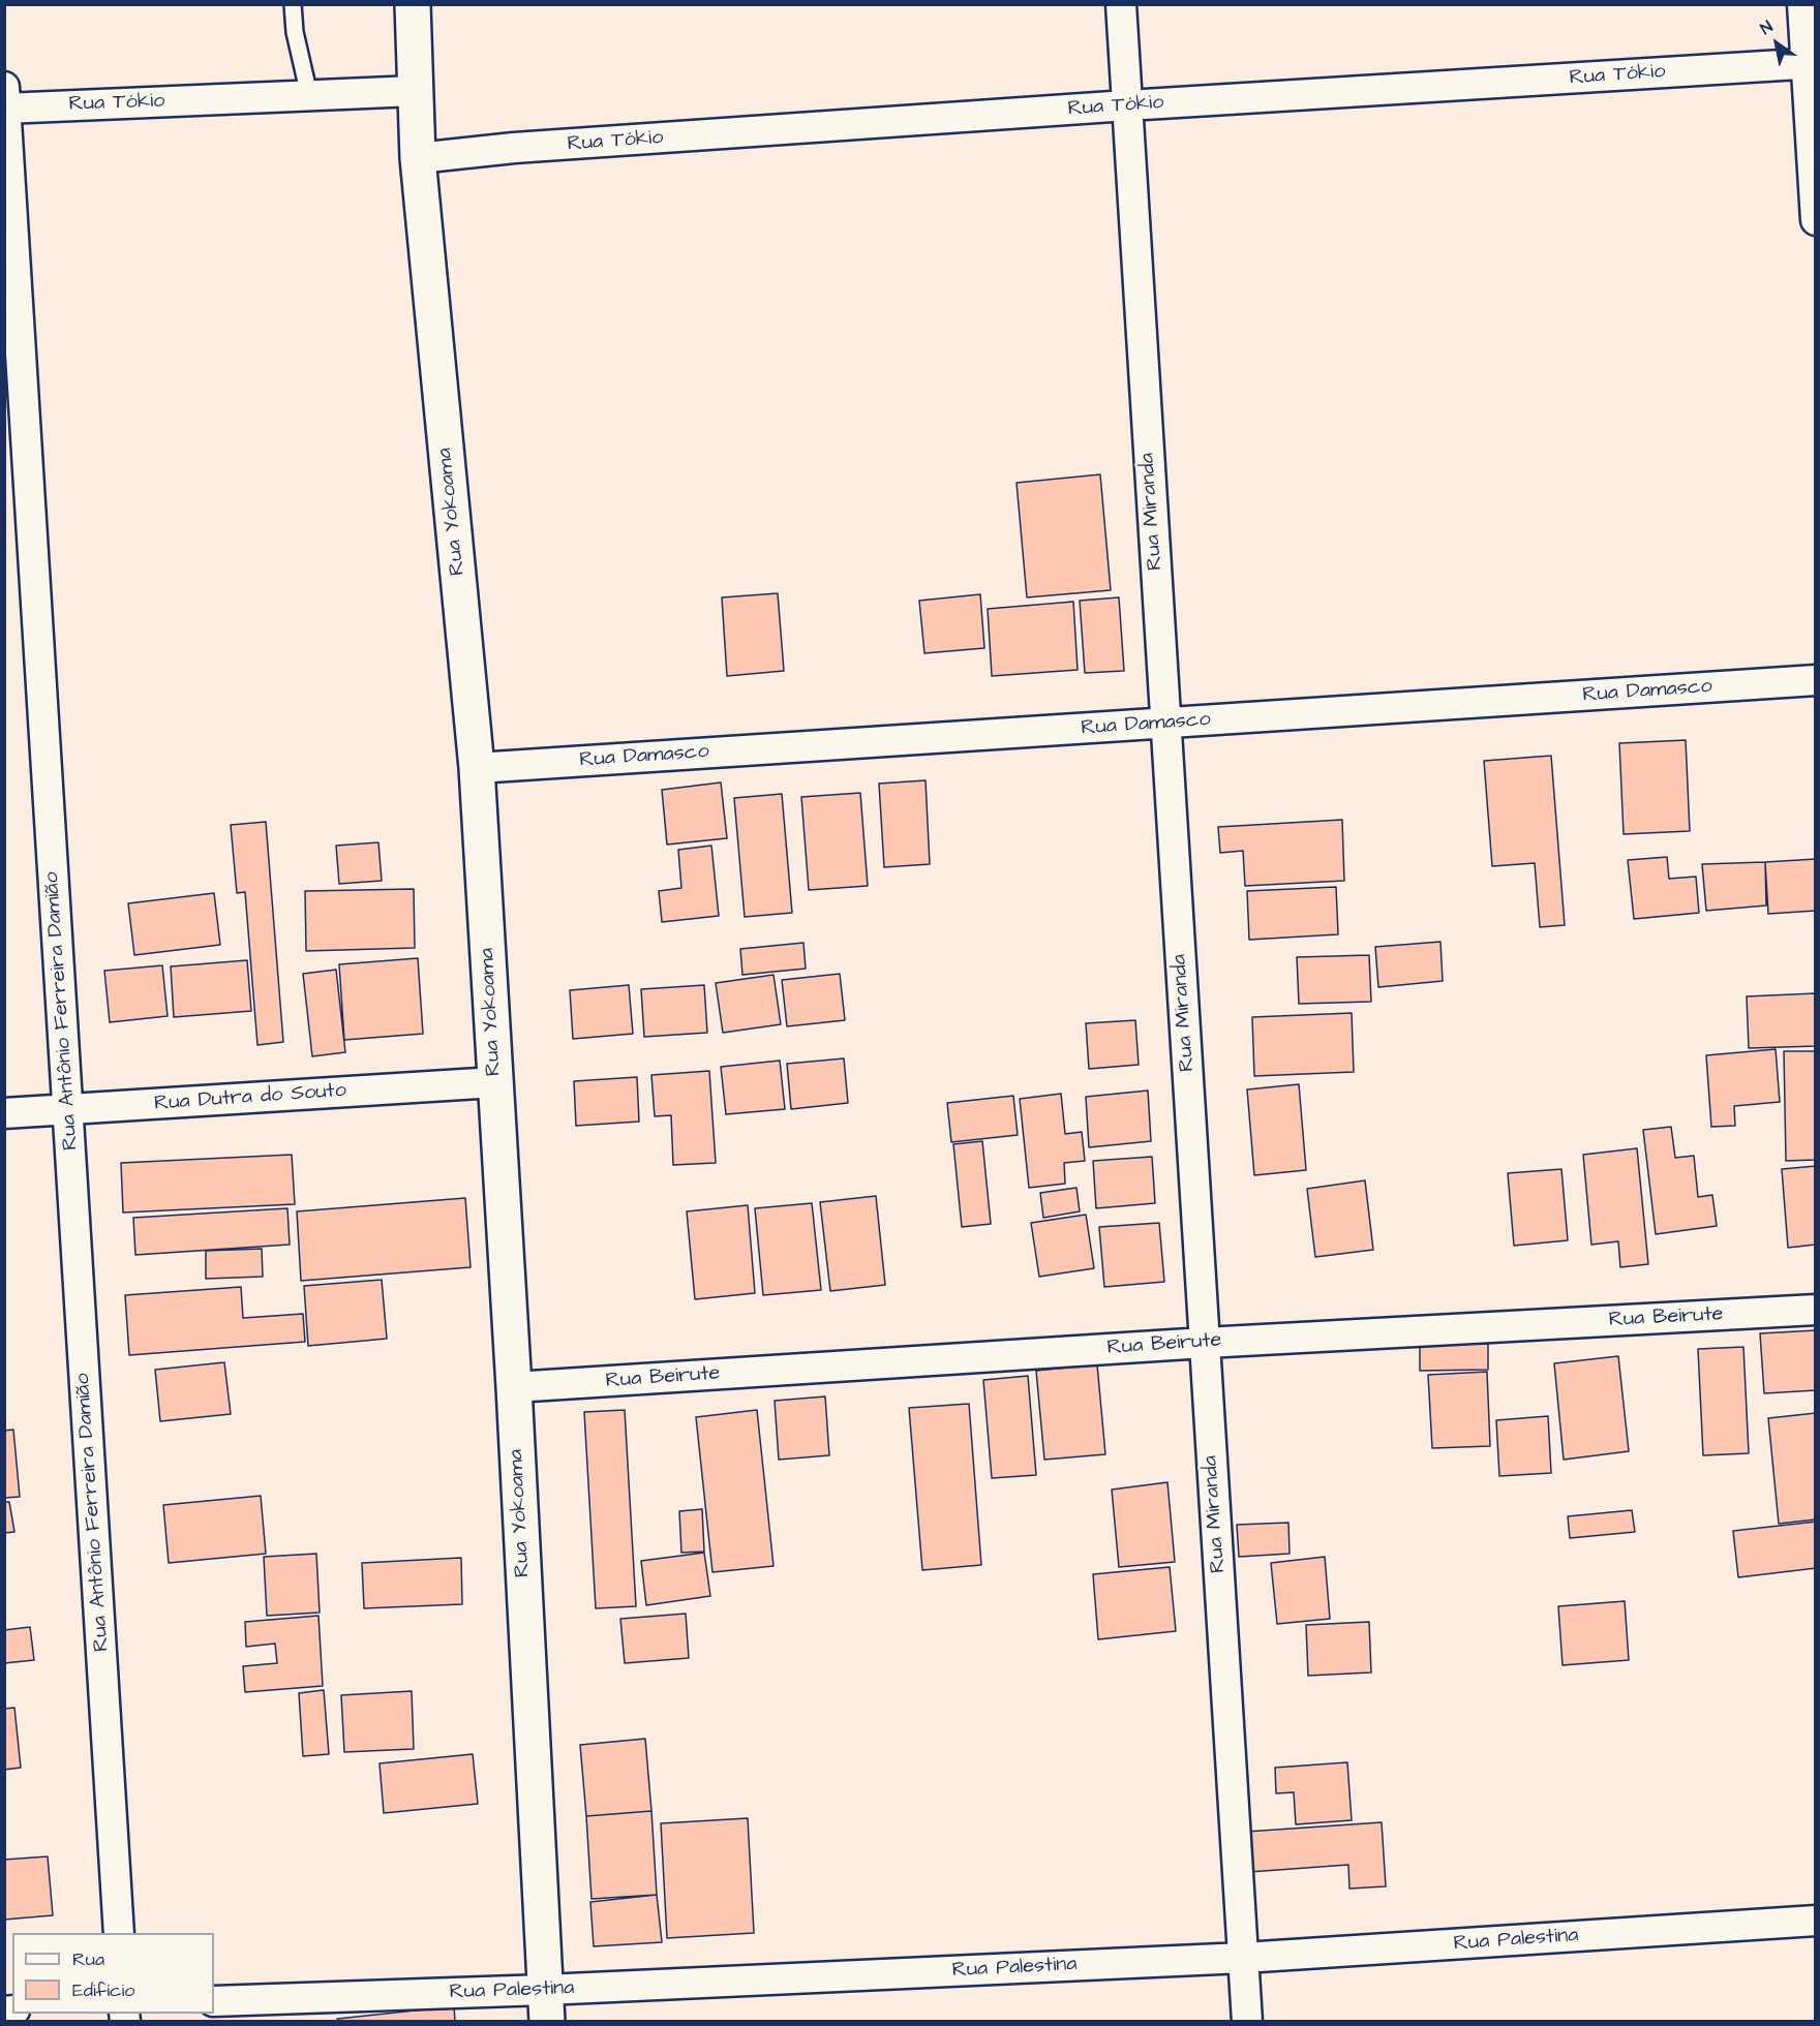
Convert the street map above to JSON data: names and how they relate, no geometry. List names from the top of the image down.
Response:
{
  "streets": {
    "street": [
      "Rua Tókio",
      "Rua Yokoama",
      "Rua Miranda",
      "Rua Damasco",
      "Rua Antônio Ferreira Damião",
      "Rua Dutra do Souto",
      "Rua Beirute",
      "Rua Palestina"
    ]
  },
  "crossings": [
    ["Rua Tókio", "Rua Yokoama"],
    ["Rua Tókio", "Rua Miranda"],
    ["Rua Tókio", "Rua Antônio Ferreira Damião"],
    ["Rua Yokoama", "Rua Damasco"],
    ["Rua Yokoama", "Rua Dutra do Souto"],
    ["Rua Yokoama", "Rua Beirute"],
    ["Rua Yokoama", "Rua Palestina"],
    ["Rua Miranda", "Rua Damasco"],
    ["Rua Miranda", "Rua Beirute"],
    ["Rua Miranda", "Rua Palestina"],
    ["Rua Antônio Ferreira Damião", "Rua Dutra do Souto"]
  ],
  "legend": ["Rua", "Edifício"],
  "north": "top left"
}
